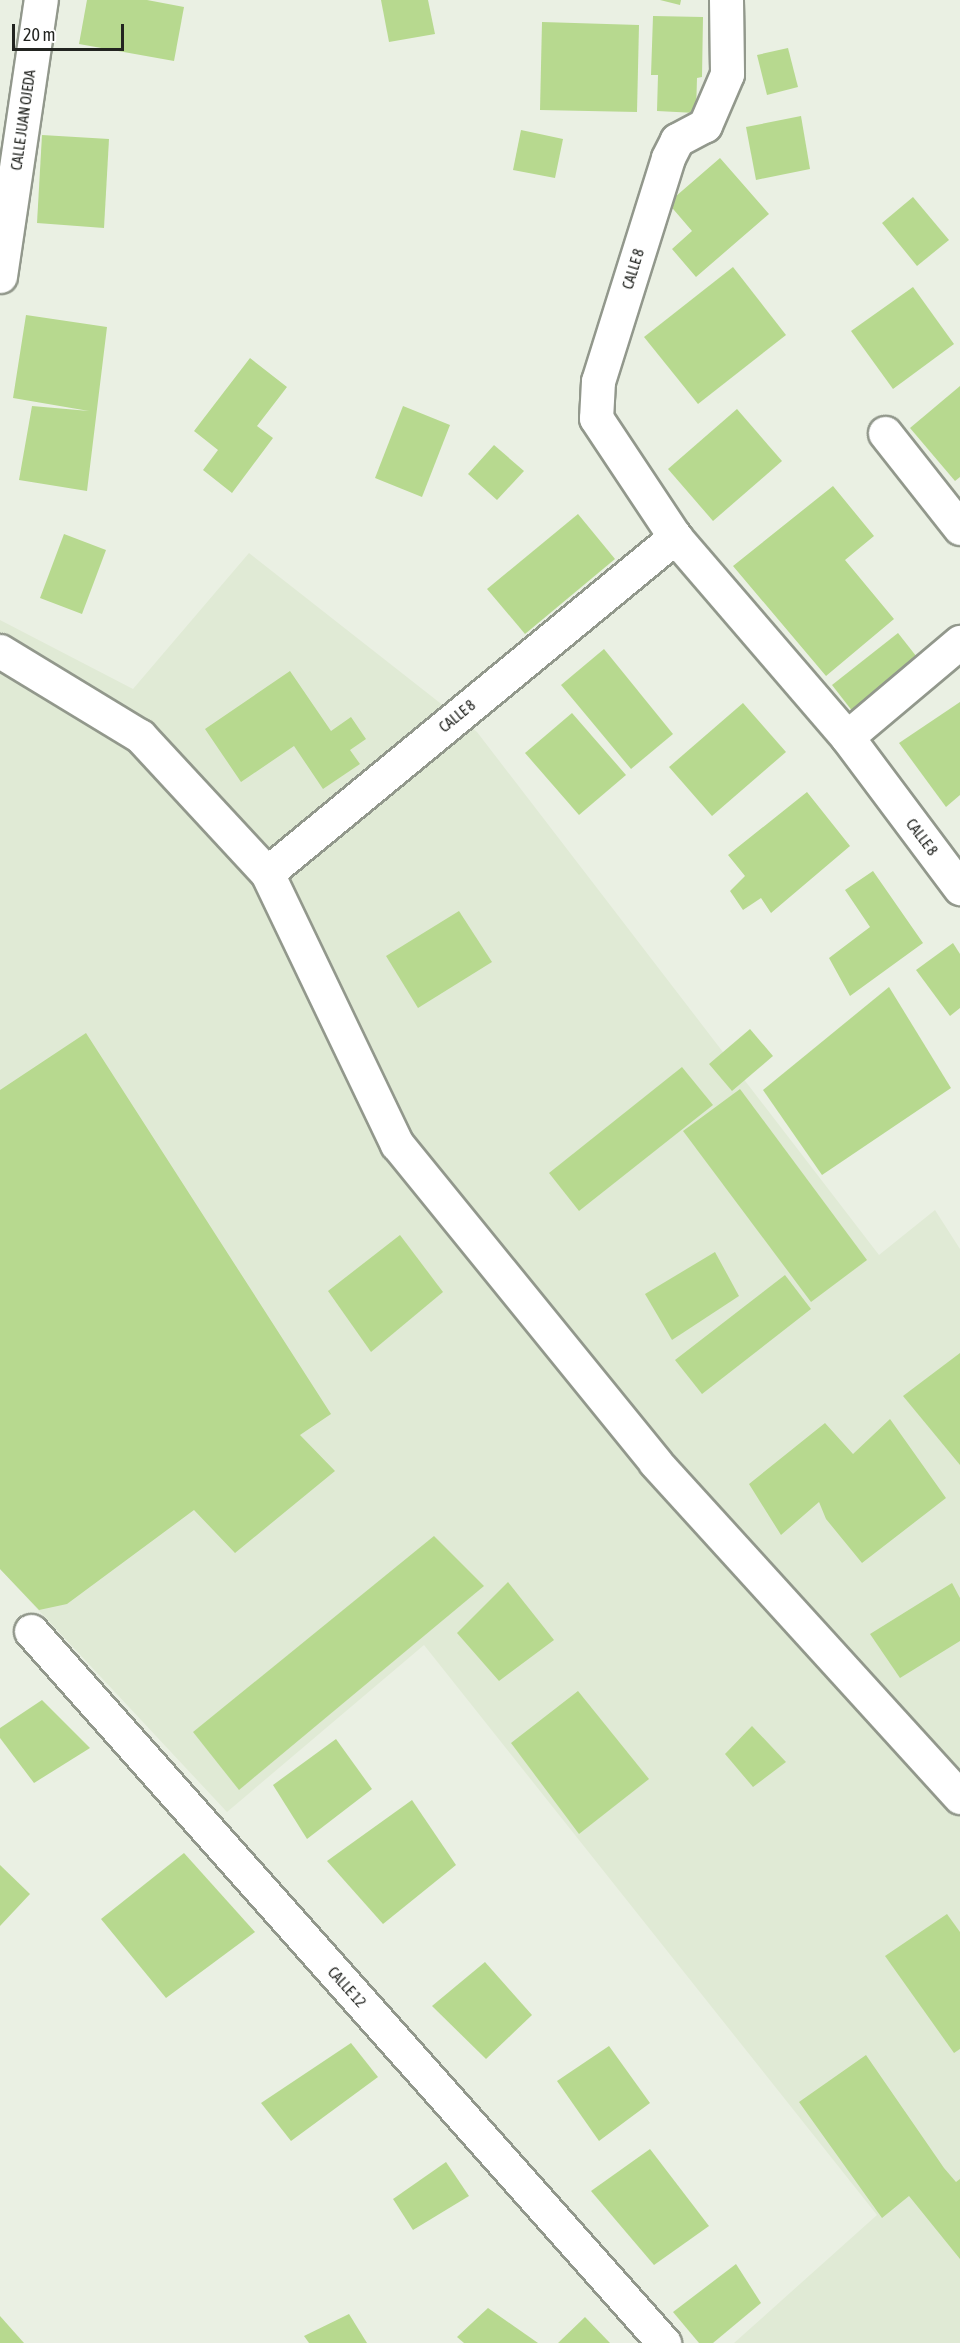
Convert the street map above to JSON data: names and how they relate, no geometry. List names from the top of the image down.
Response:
{
  "streets": {
    "street": ["CALLE JUAN OJEDA", "CALLE 8", "CALLE 12"]
  },
  "scale_bar": "20 m"
}
